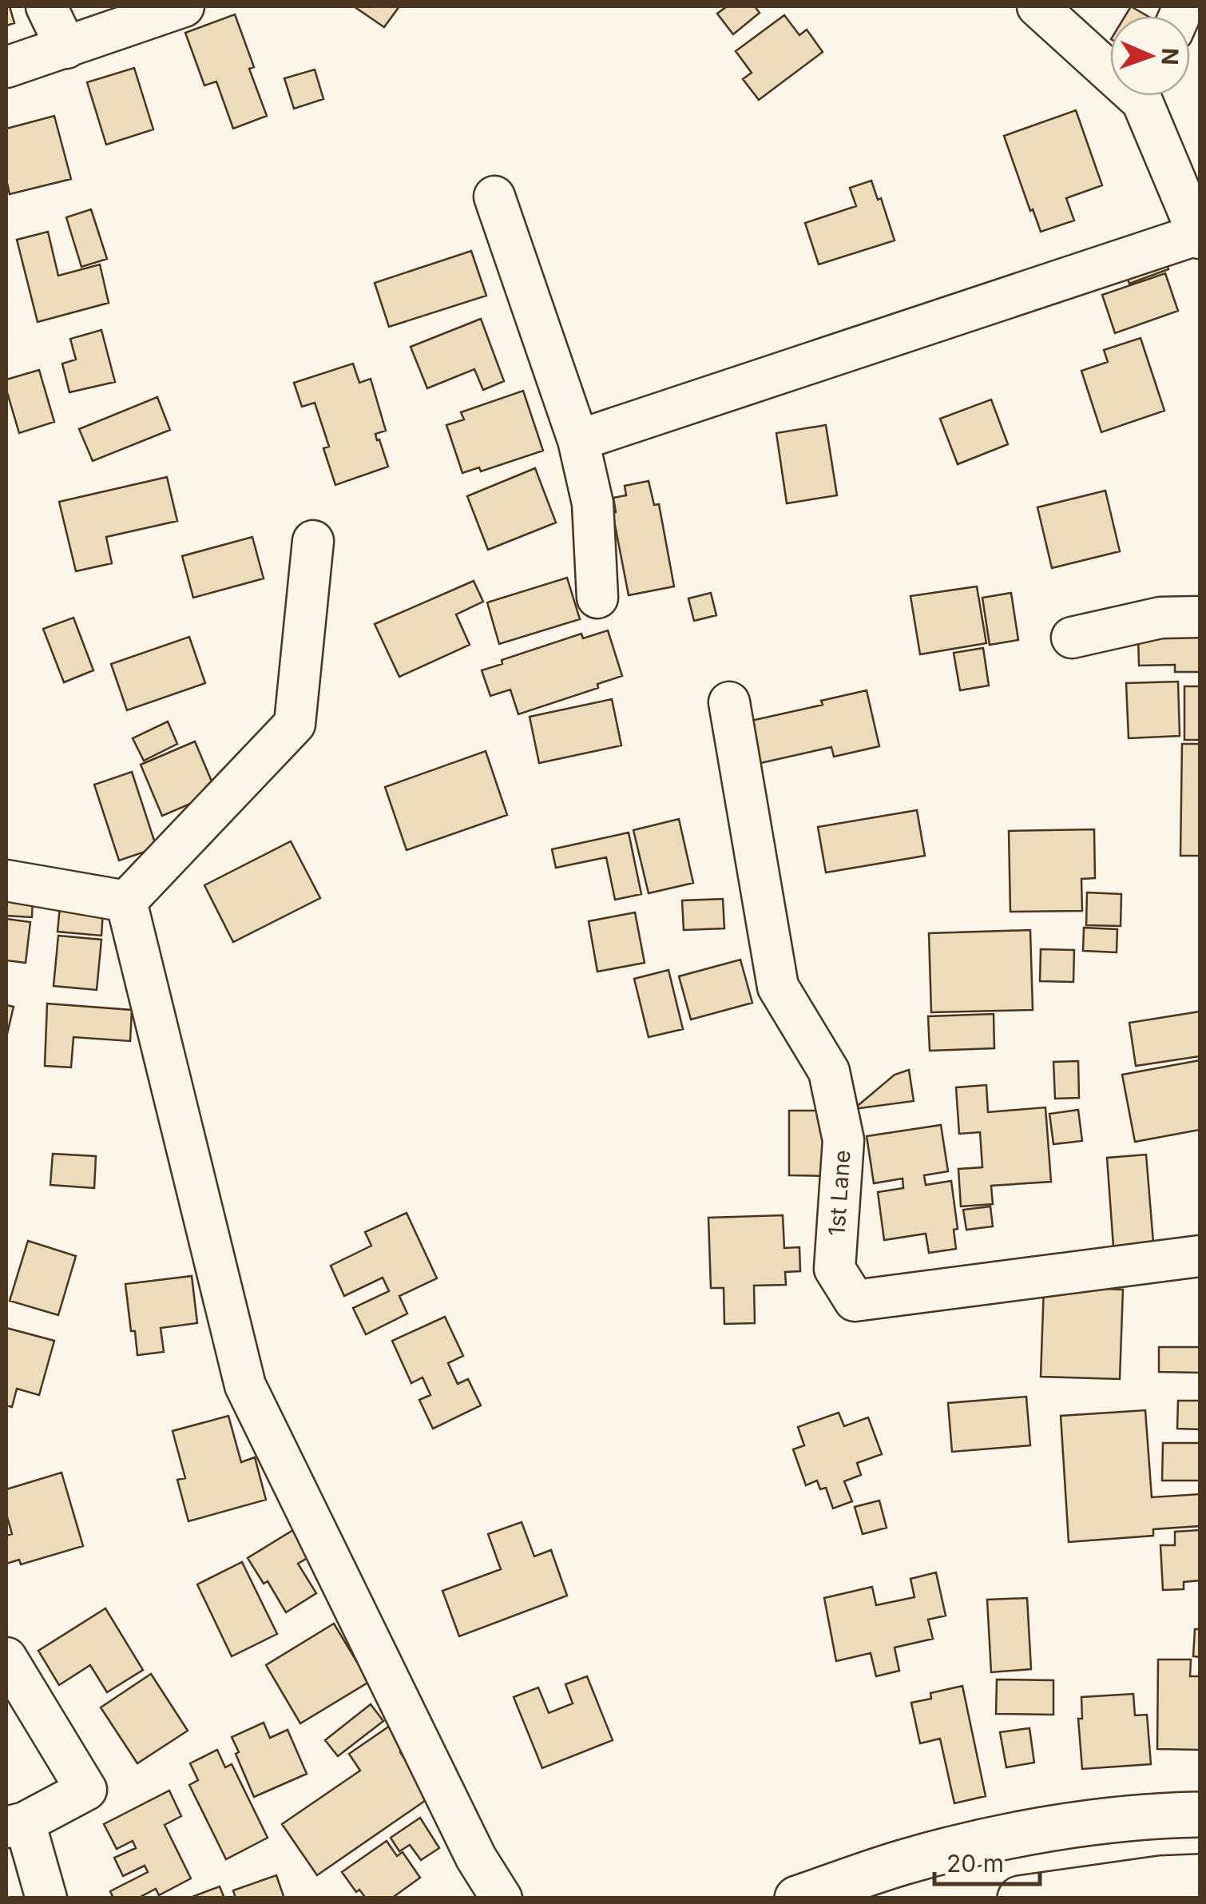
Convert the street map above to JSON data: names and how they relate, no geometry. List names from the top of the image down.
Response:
{
  "streets": {
    "street": ["1st Lane"]
  },
  "scale_bar": "20 m",
  "north": "right"
}
